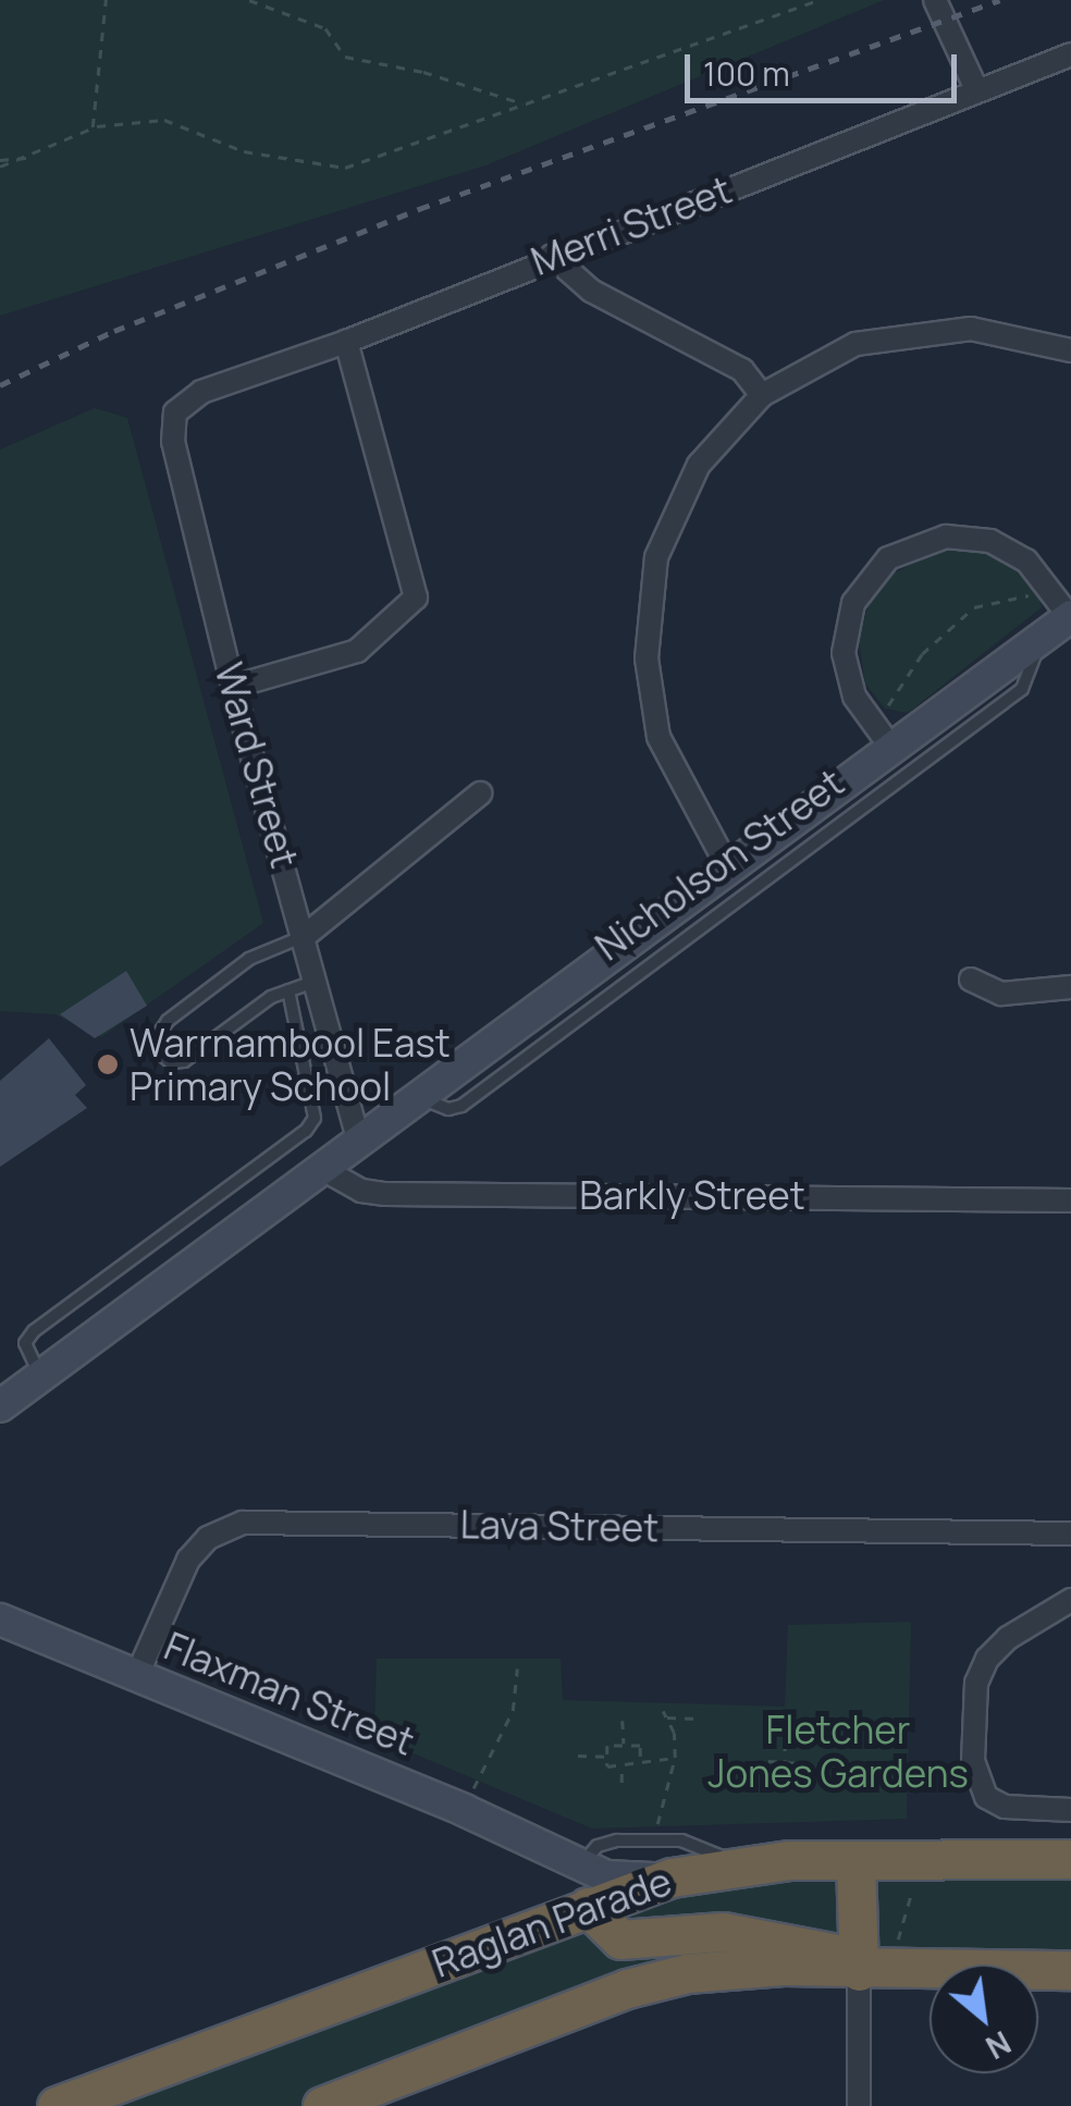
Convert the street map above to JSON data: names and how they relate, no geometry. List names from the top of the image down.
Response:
{
  "streets": {
    "highway": ["Raglan Parade"],
    "street": [
      "Merri Street",
      "Ward Street",
      "Nicholson Street",
      "Barkly Street",
      "Lava Street",
      "Flaxman Street"
    ]
  },
  "crossings": [
    ["Merri Street", "Ward Street"],
    ["Ward Street", "Nicholson Street"],
    ["Nicholson Street", "Barkly Street"],
    ["Lava Street", "Flaxman Street"],
    ["Flaxman Street", "Raglan Parade"]
  ],
  "parks": ["Fletcher Jones Gardens"],
  "places": ["Warrnambool East Primary School"],
  "scale_bar": "100 m",
  "north": "bottom right"
}
